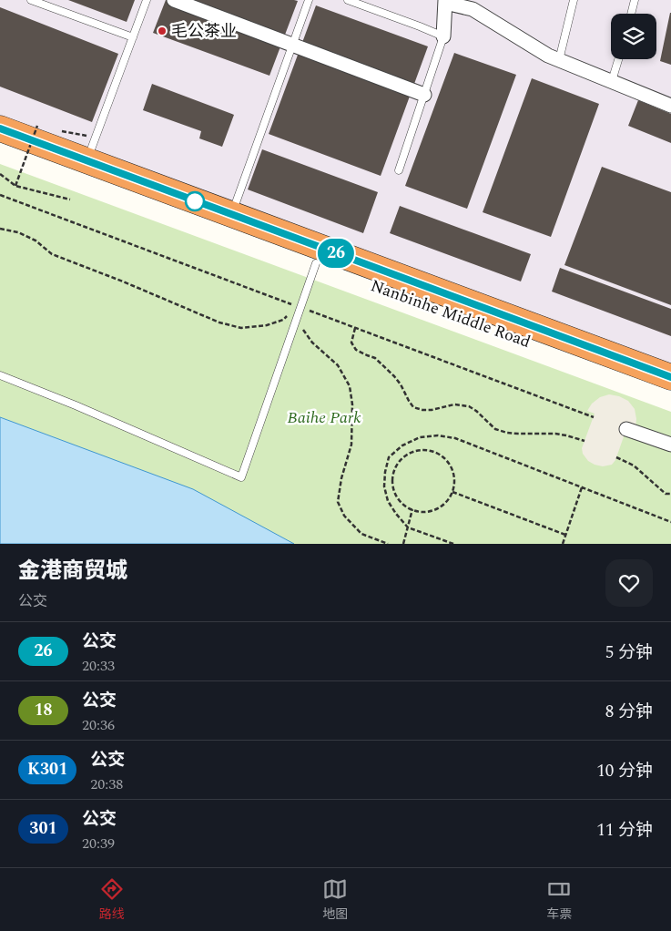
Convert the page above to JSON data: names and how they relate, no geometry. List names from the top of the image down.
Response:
{
  "streets": {
    "highway": ["Nanbinhe Middle Road"]
  },
  "parks": ["Baihe Park"],
  "places": ["毛公茶业"],
  "lines": ["bus line 26"],
  "page": {
    "on_map": "26",
    "heading": ["金港商贸城", "公交"],
    "list": [
      {
        "mark": "26",
        "name": "公交",
        "note": "20:33",
        "value": "5 分钟"
      },
      {
        "mark": "18",
        "name": "公交",
        "note": "20:36",
        "value": "8 分钟"
      },
      {
        "mark": "K301",
        "name": "公交",
        "note": "20:38",
        "value": "10 分钟"
      },
      {
        "mark": "301",
        "name": "公交",
        "note": "20:39",
        "value": "11 分钟"
      }
    ],
    "tabs": ["路线", "地图", "车票"]
  }
}
